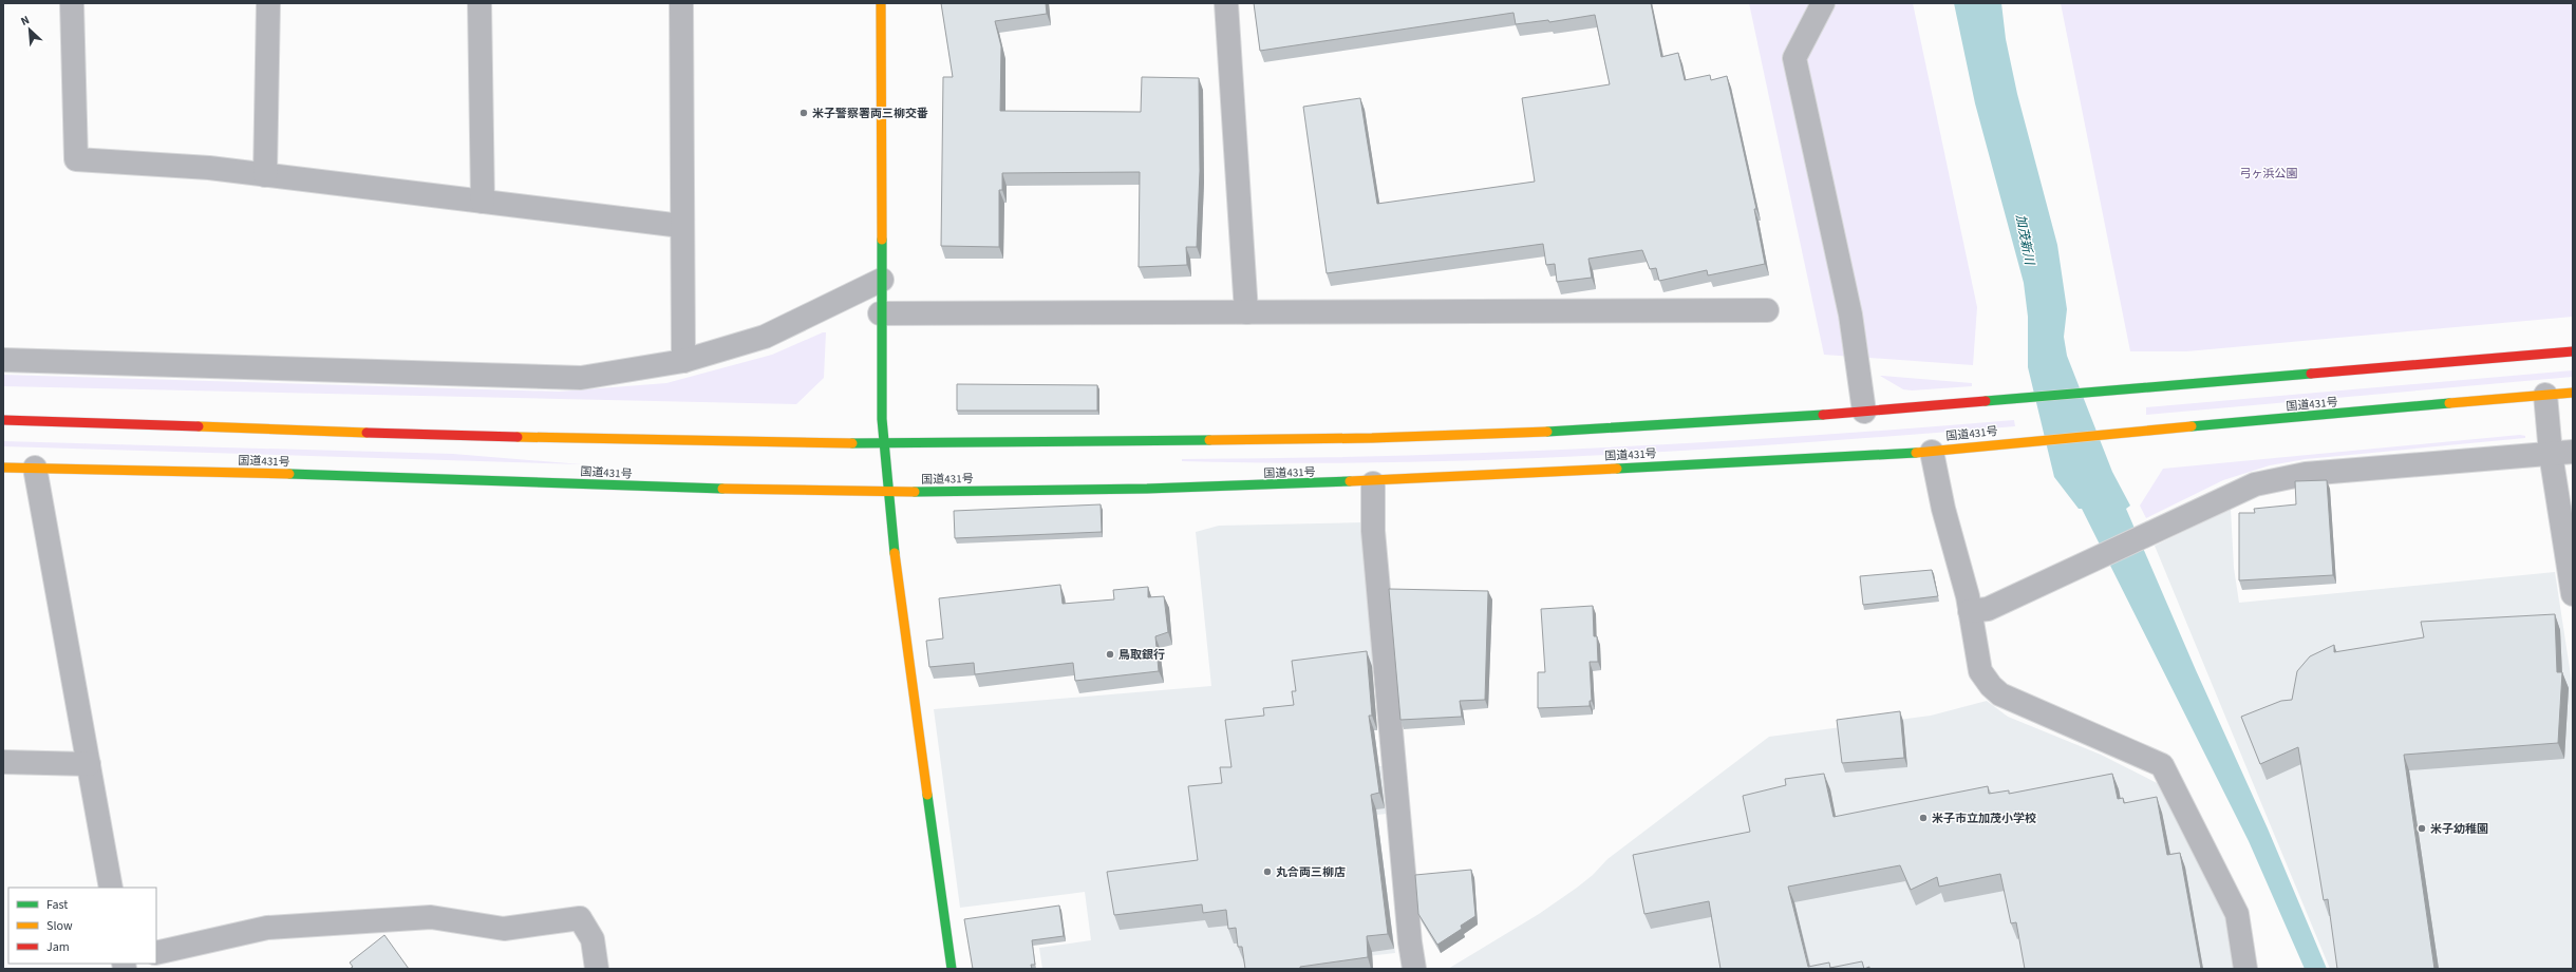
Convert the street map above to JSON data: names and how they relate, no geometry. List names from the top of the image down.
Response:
{
  "streets": {
    "main road": ["国道431号"]
  },
  "water": ["加茂新川"],
  "parks": ["弓ヶ浜公園"],
  "places": [
    "米子警察署両三柳交番",
    "鳥取銀行",
    "米子市立加茂小学校",
    "米子幼稚園",
    "丸合両三柳店"
  ],
  "legend": ["Fast", "Slow", "Jam"],
  "north": "top left"
}
